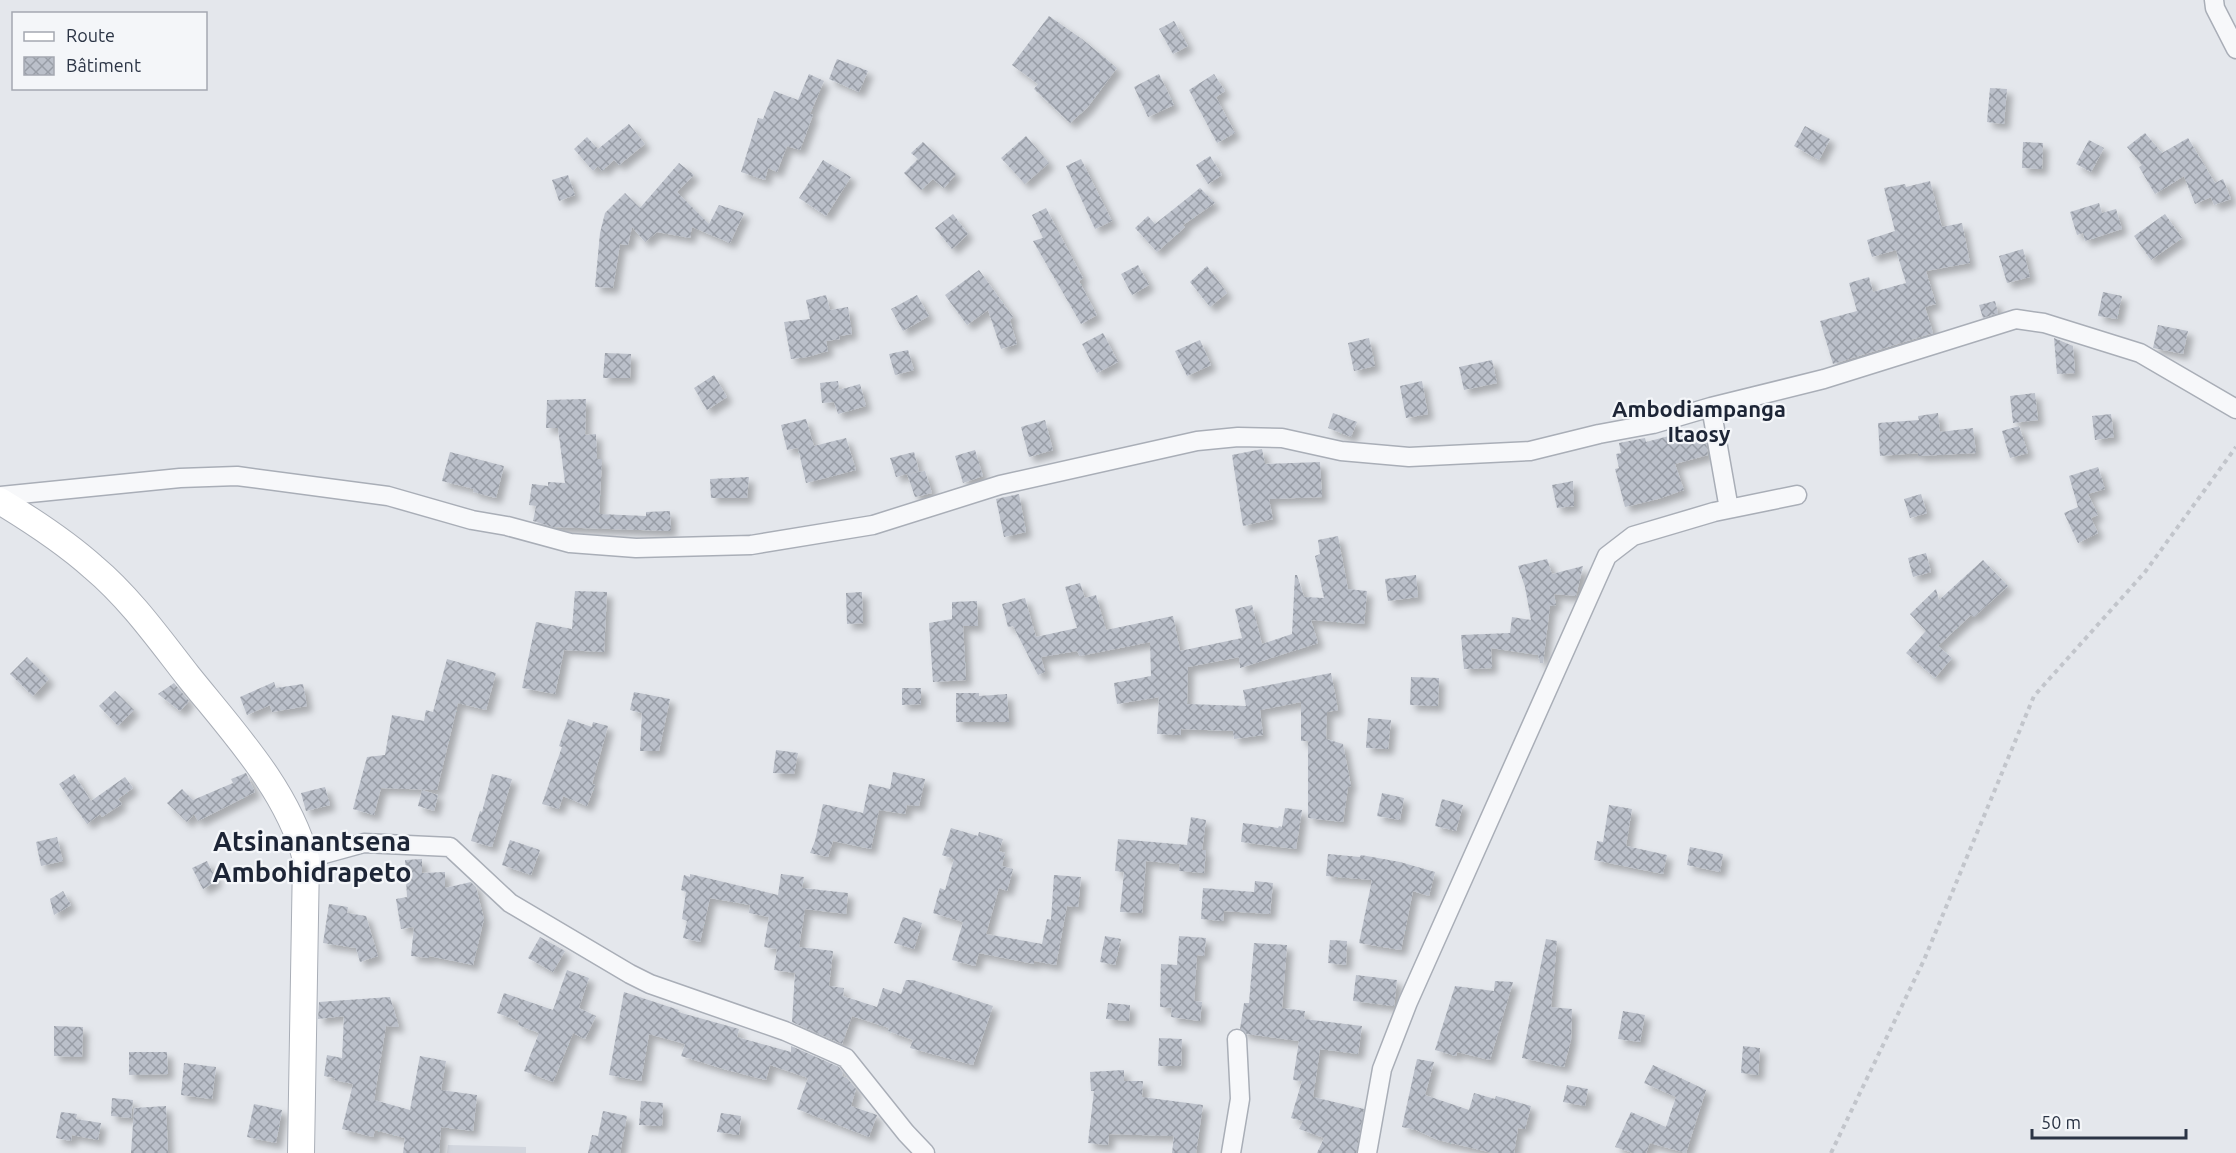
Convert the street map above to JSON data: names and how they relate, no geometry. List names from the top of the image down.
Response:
{
  "districts": ["Ambodiampanga Itaosy", "Atsinanantsena Ambohidrapeto"],
  "legend": ["Route", "Bâtiment"],
  "scale_bar": "50 m"
}
